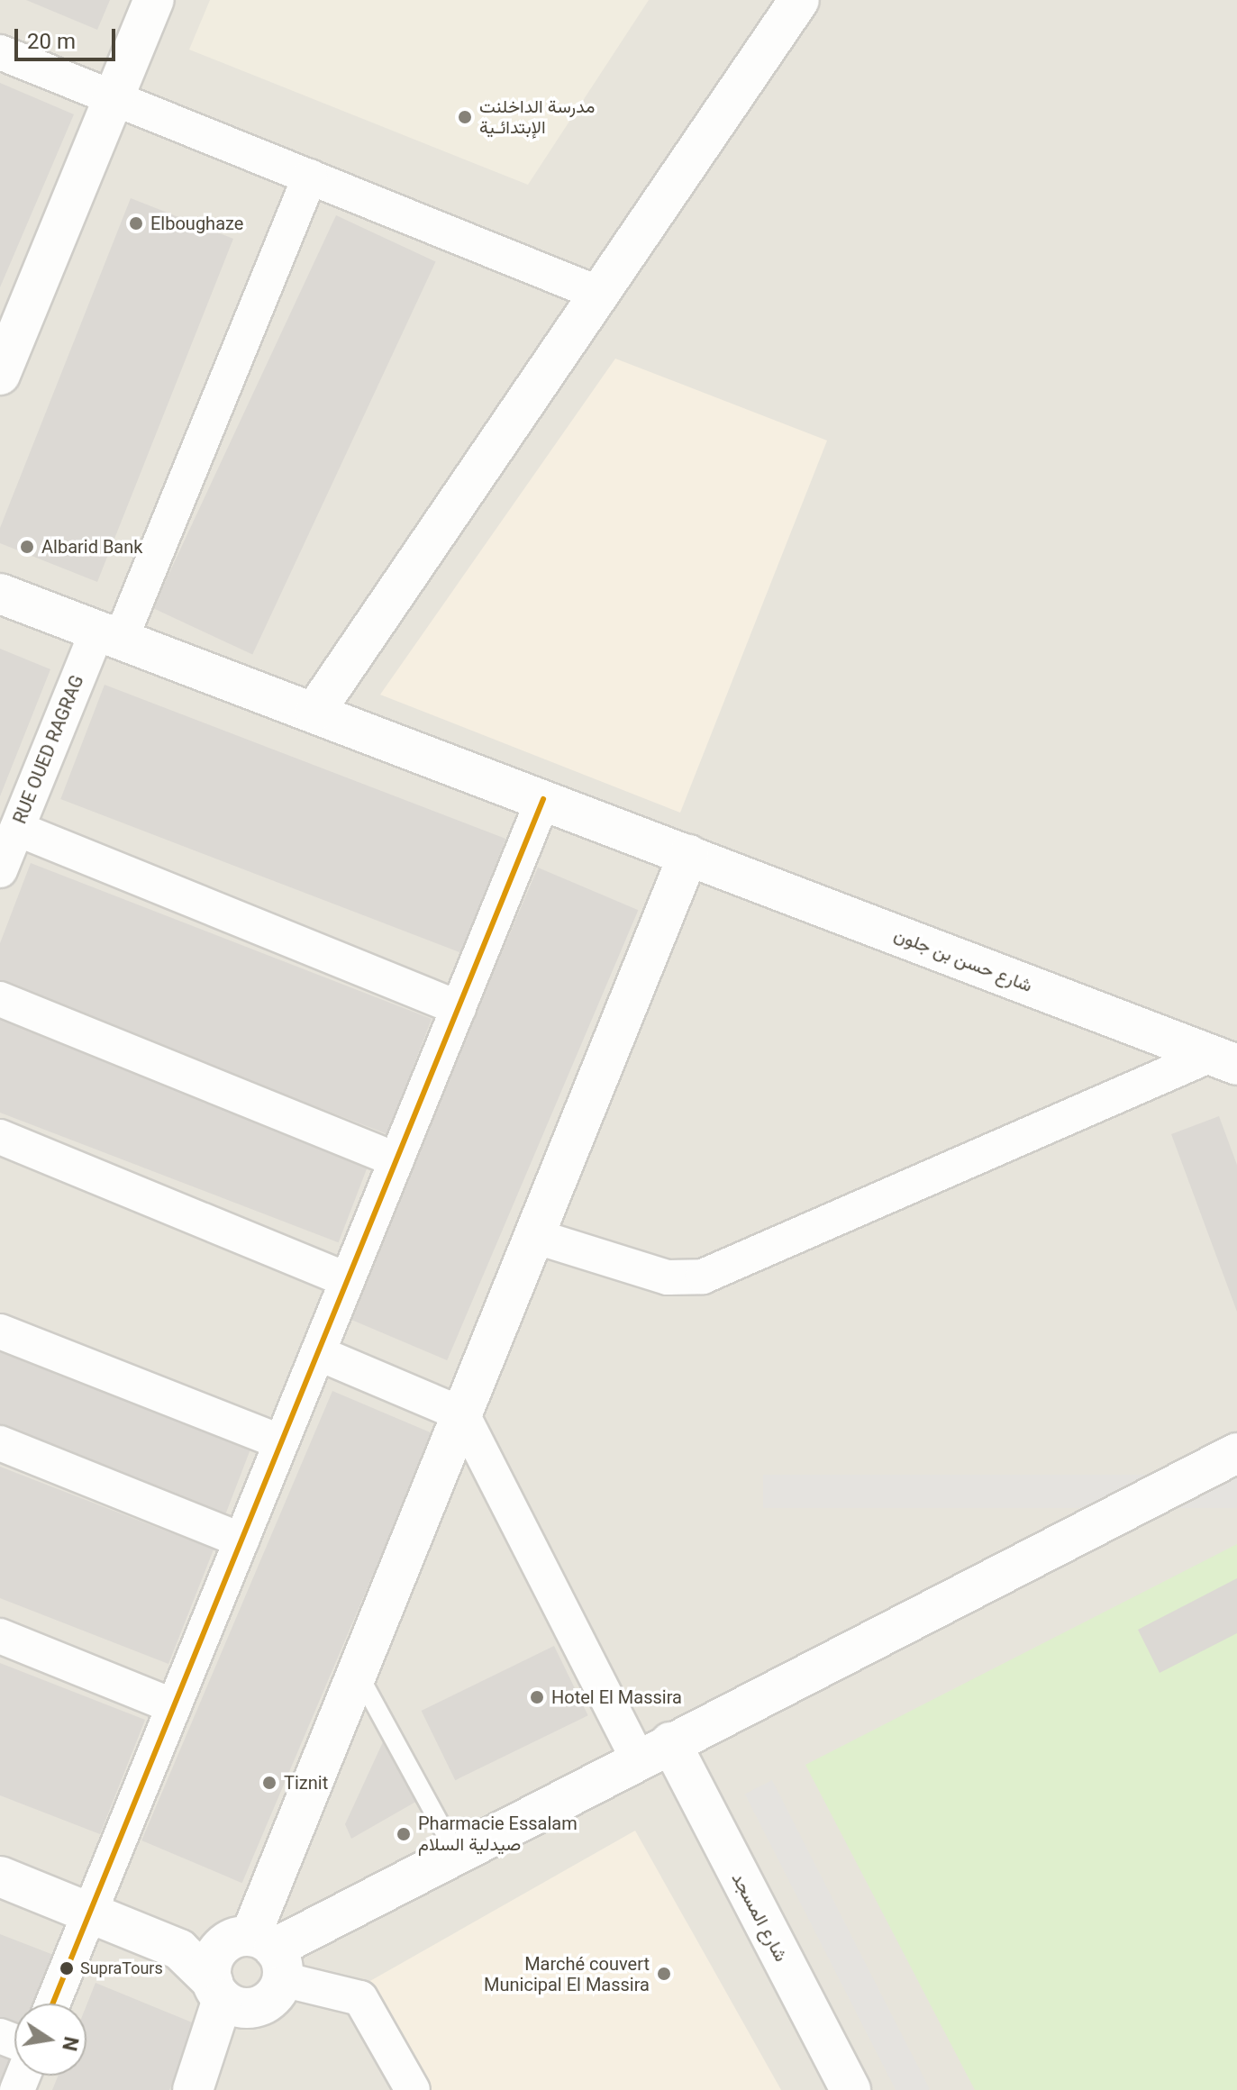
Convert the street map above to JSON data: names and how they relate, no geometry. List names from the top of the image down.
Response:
{
  "streets": {
    "street": ["RUE OUED RAGRAG", "شارع حسن بن جلون", "شارع المسجد"]
  },
  "crossings": [
    ["RUE OUED RAGRAG", "شارع حسن بن جلون"]
  ],
  "places": [
    "مدرسة الداخلنت الإبتدائـية",
    "Elboughaze",
    "Albarid Bank",
    "Hotel El Massira",
    "Tiznit",
    "Pharmacie Essalam صيدلية السلام",
    "SupraTours",
    "Marché couvert Municipal El Massira"
  ],
  "scale_bar": "20 m",
  "north": "right"
}
